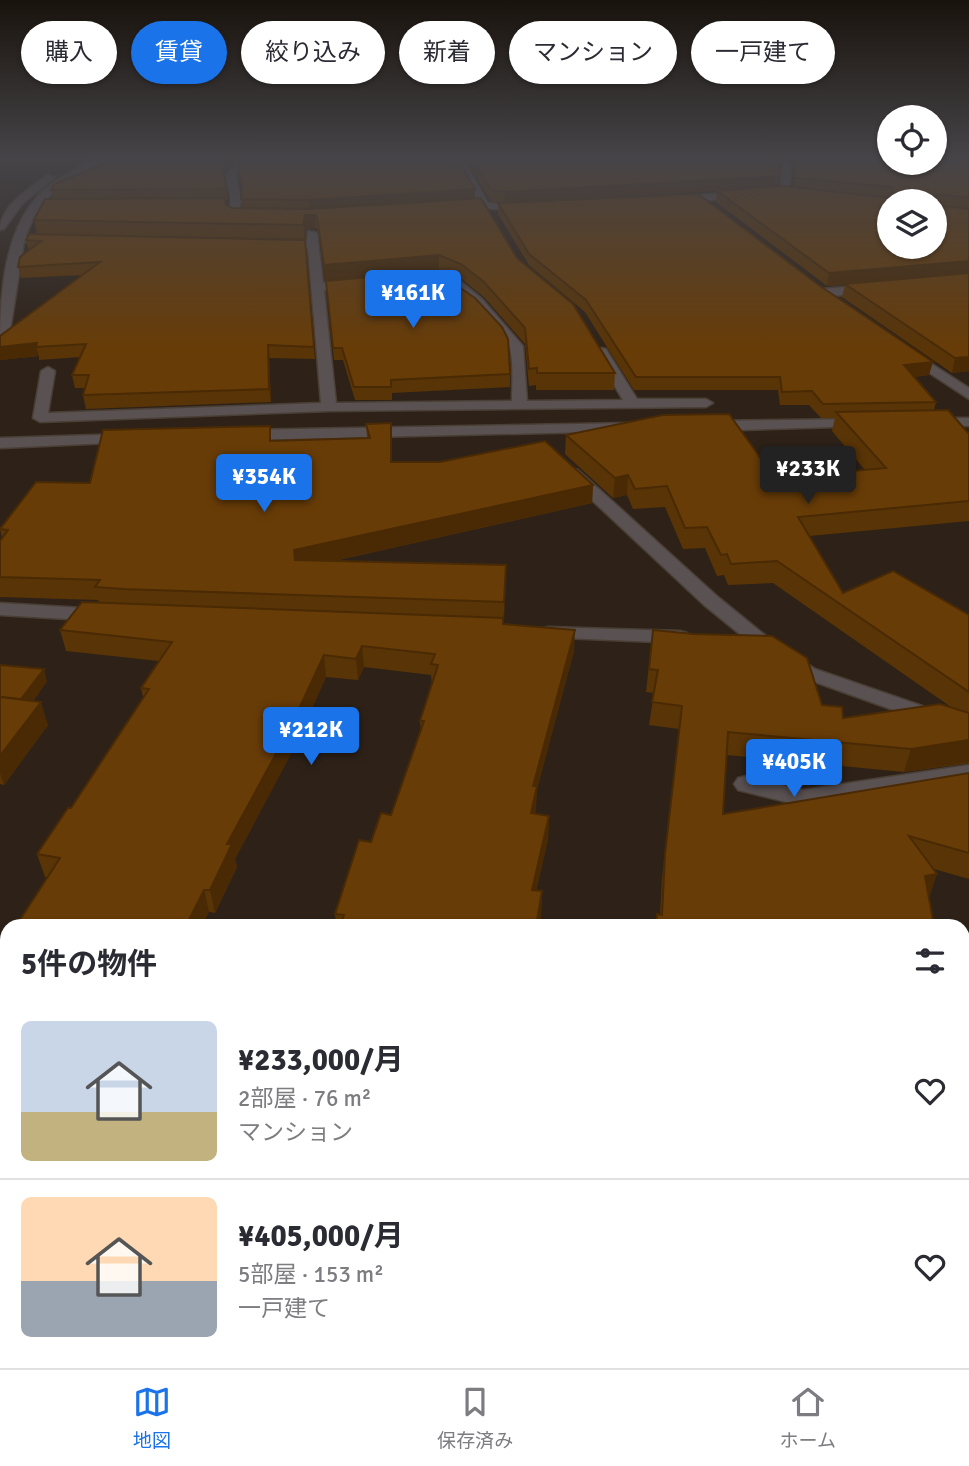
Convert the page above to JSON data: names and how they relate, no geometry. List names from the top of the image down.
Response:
{
  "page": {
    "chip": [
      "購入",
      "賃貸",
      "絞り込み",
      "新着",
      "マンション",
      "一戸建て"
    ],
    "price": [
      "¥161K",
      "¥233K",
      "¥354K",
      "¥212K",
      "¥405K"
    ],
    "heading": "5件の物件",
    "list": [
      {
        "name": "¥233,000/月",
        "note": "2部屋 · 76 m² · マンション"
      },
      {
        "name": "¥405,000/月",
        "note": "5部屋 · 153 m² · 一戸建て"
      }
    ],
    "tabs": ["地図", "保存済み", "ホーム"]
  }
}
